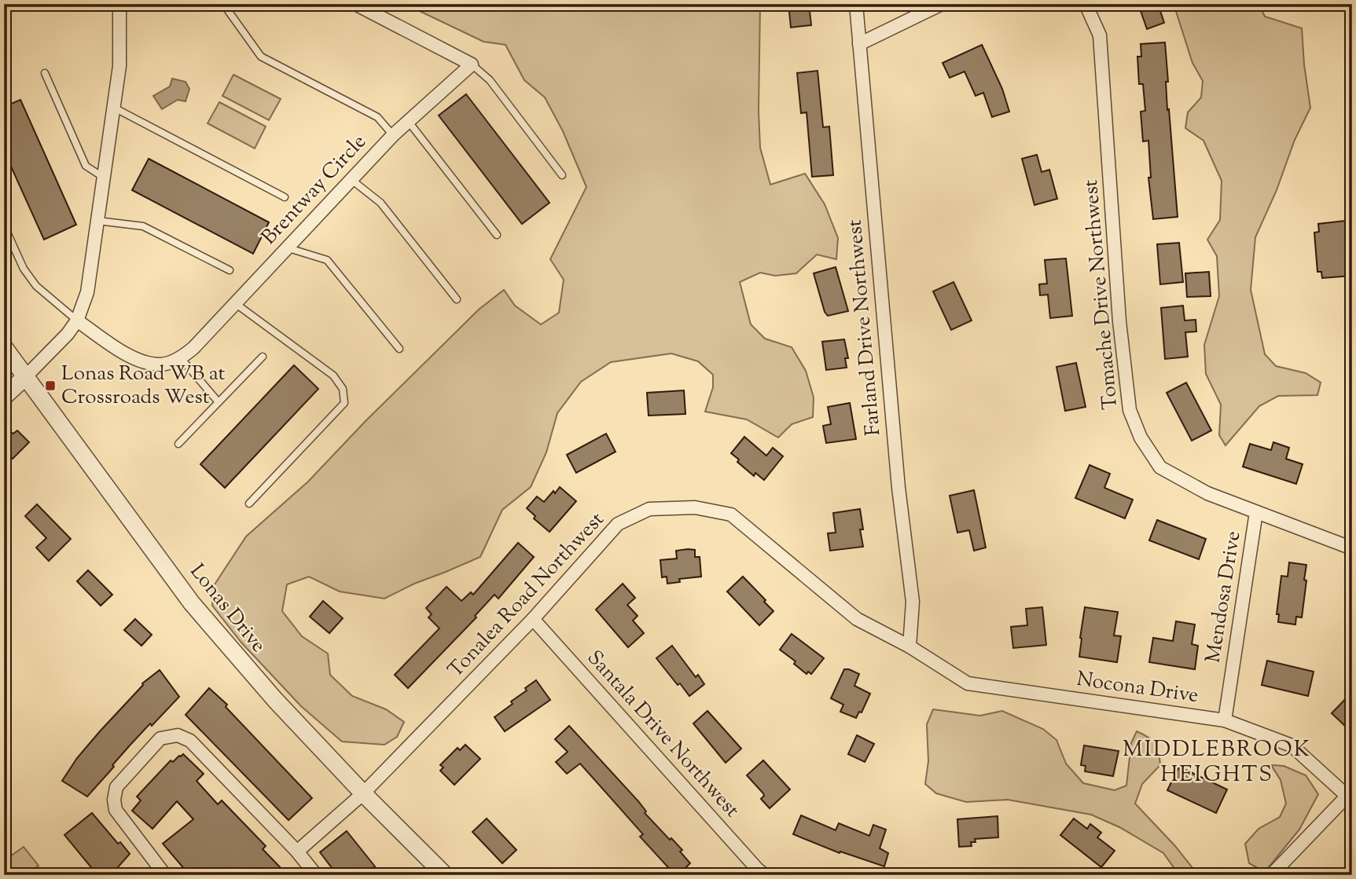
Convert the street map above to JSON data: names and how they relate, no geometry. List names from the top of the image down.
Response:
{
  "streets": {
    "street": [
      "Brentway Circle",
      "Tomache Drive Northwest",
      "Farland Drive Northwest",
      "Tonalea Road Northwest",
      "Mendosa Drive",
      "Lonas Drive",
      "Nocona Drive",
      "Santala Drive Northwest"
    ]
  },
  "crossings": [
    ["Tomache Drive Northwest", "Mendosa Drive"],
    ["Farland Drive Northwest", "Tonalea Road Northwest"],
    ["Farland Drive Northwest", "Nocona Drive"],
    ["Tonalea Road Northwest", "Lonas Drive"],
    ["Tonalea Road Northwest", "Nocona Drive"],
    ["Tonalea Road Northwest", "Santala Drive Northwest"],
    ["Mendosa Drive", "Nocona Drive"]
  ],
  "districts": ["MIDDLEBROOK HEIGHTS"],
  "places": {
    "transit": ["Lonas Road WB at Crossroads West"]
  }
}
